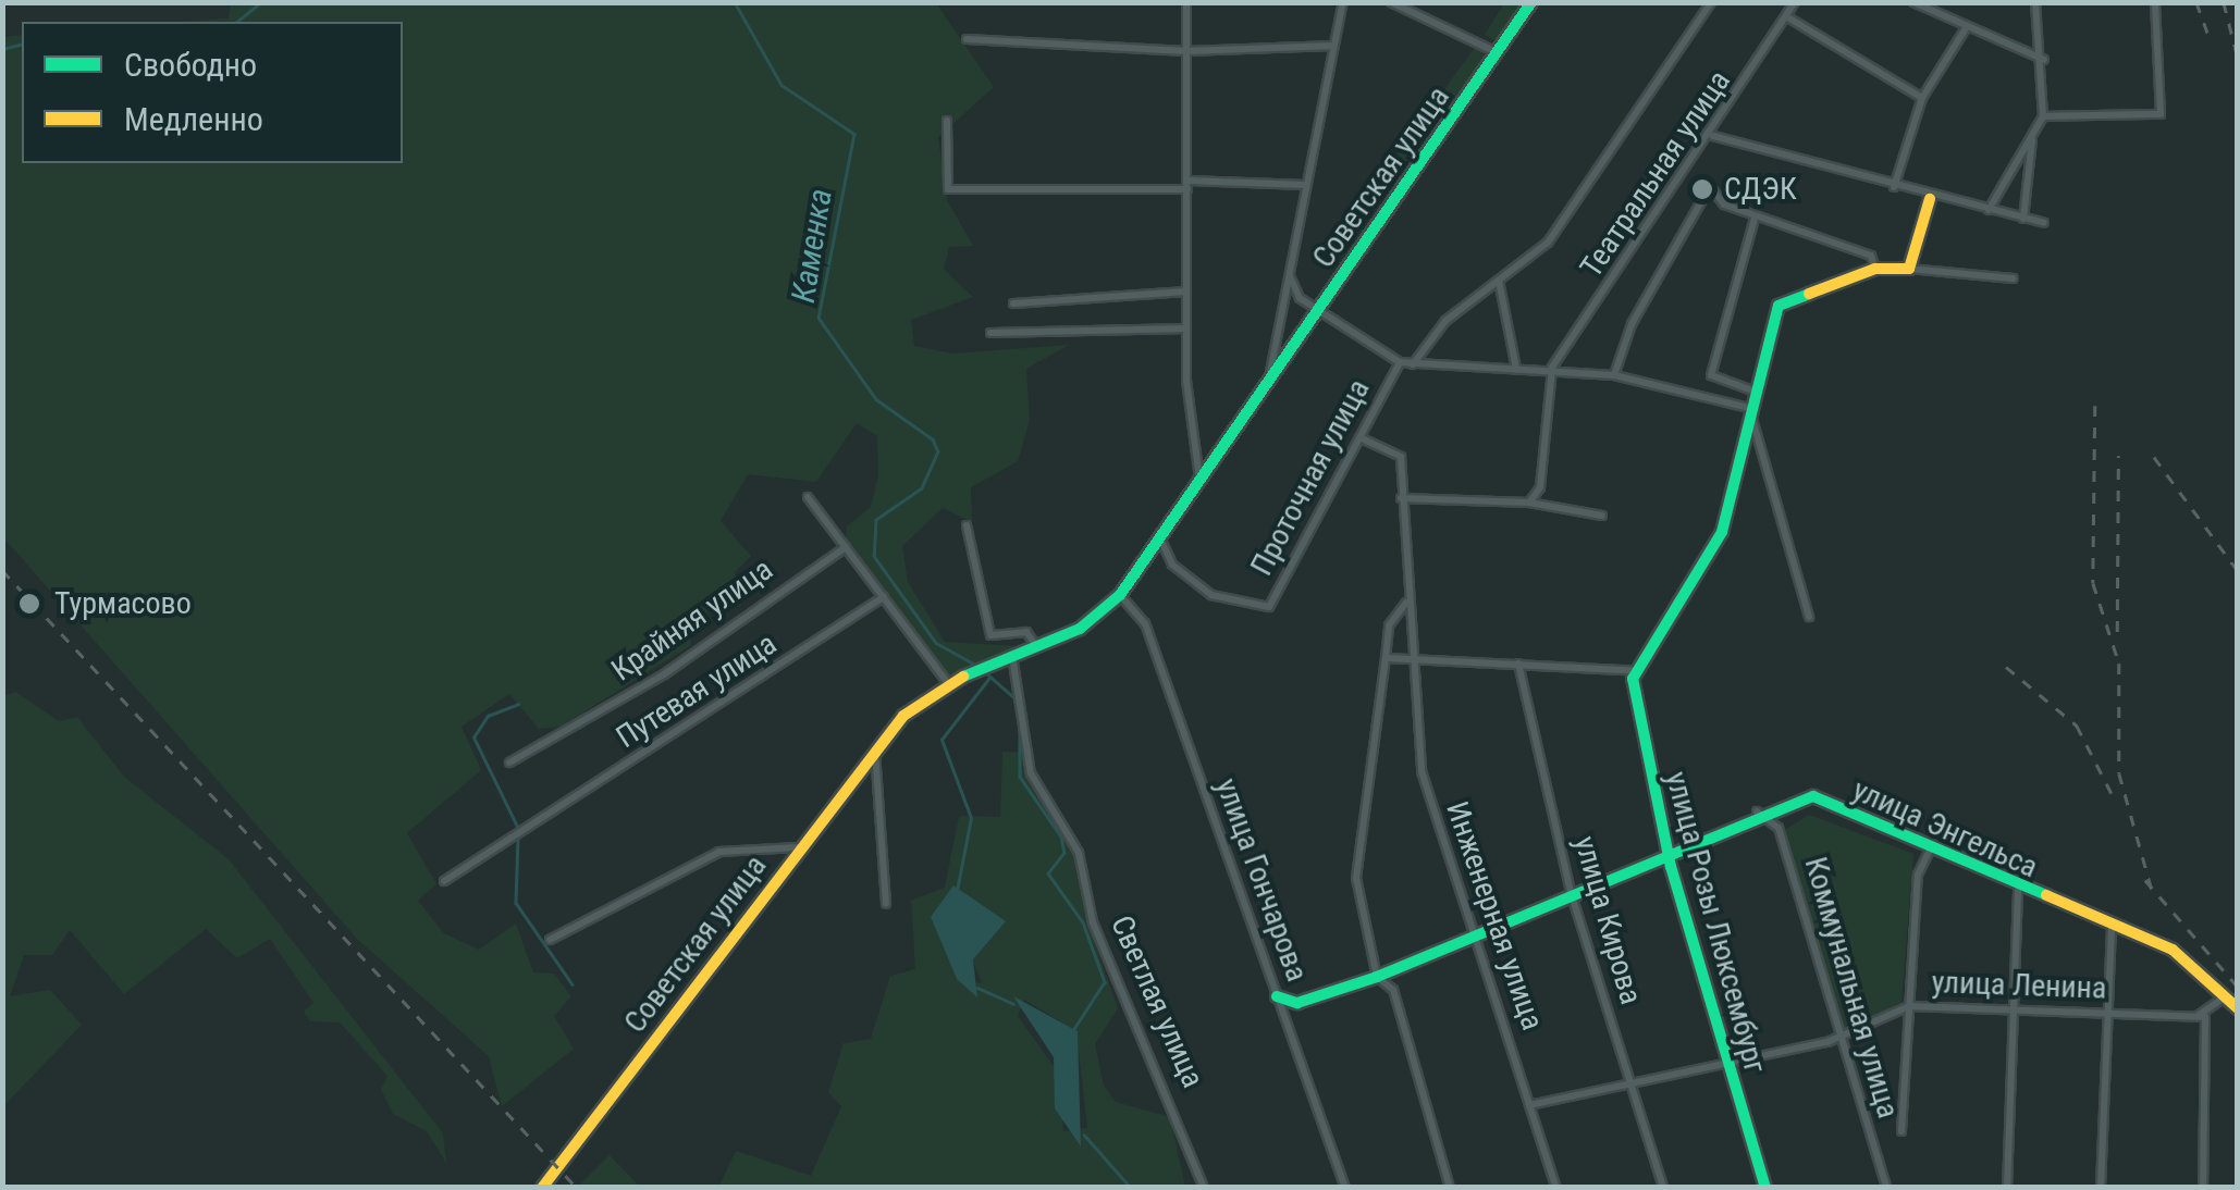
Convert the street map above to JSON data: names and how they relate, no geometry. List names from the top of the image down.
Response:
{
  "streets": {
    "street": [
      "Театральная улица",
      "Советская улица",
      "Проточная улица",
      "Крайняя улица",
      "Путевая улица",
      "улица Энгельса",
      "улица Гончарова",
      "Инженерная улица",
      "улица Кирова",
      "улица Розы Люксембург",
      "улица Ленина",
      "Коммунальная улица",
      "Светлая улица"
    ]
  },
  "crossings": [
    ["Советская улица", "Проточная улица"],
    ["Советская улица", "улица Гончарова"],
    ["Советская улица", "Светлая улица"],
    ["Проточная улица", "Инженерная улица"],
    ["улица Энгельса", "улица Гончарова"],
    ["улица Энгельса", "Инженерная улица"],
    ["улица Энгельса", "улица Кирова"],
    ["улица Энгельса", "улица Розы Люксембург"],
    ["улица Энгельса", "Коммунальная улица"],
    ["Инженерная улица", "улица Ленина"],
    ["улица Кирова", "улица Ленина"],
    ["улица Розы Люксембург", "улица Ленина"],
    ["улица Ленина", "Коммунальная улица"]
  ],
  "water": ["Каменка"],
  "places": ["СДЭК", "Турмасово"],
  "legend": ["Свободно", "Медленно"]
}
